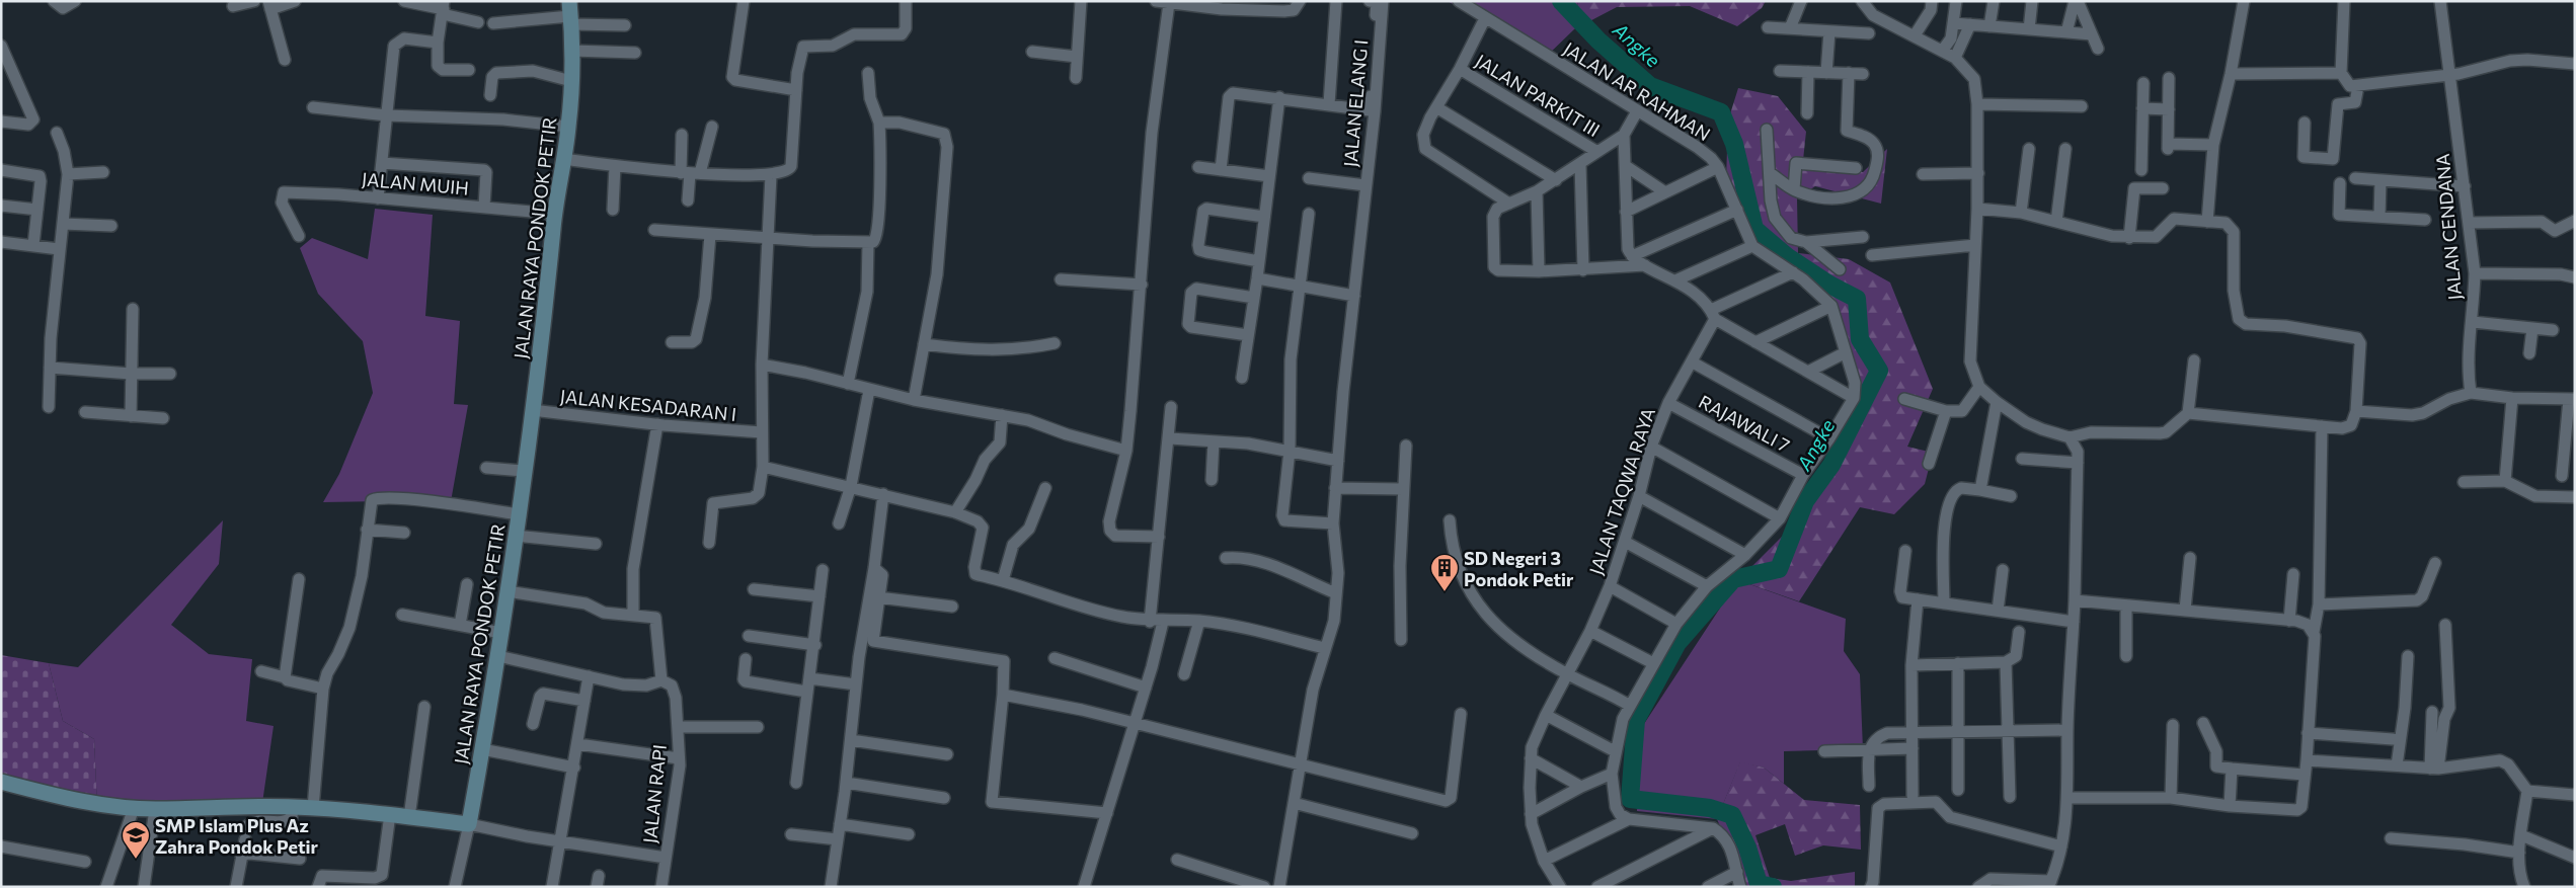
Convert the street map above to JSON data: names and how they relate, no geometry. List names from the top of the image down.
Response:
{
  "streets": {
    "main road": ["JALAN RAYA PONDOK PETIR"],
    "street": [
      "JALAN AR RAHMAN",
      "JALAN PARKIT III",
      "JALAN ELANG I",
      "JALAN MUIH",
      "JALAN CENDANA",
      "JALAN KESADARAN I",
      "RAJAWALI 7",
      "JALAN TAQWA RAYA",
      "JALAN RAPI"
    ]
  },
  "crossings": [
    ["JALAN MUIH", "JALAN RAYA PONDOK PETIR"],
    ["JALAN RAYA PONDOK PETIR", "JALAN KESADARAN I"],
    ["RAJAWALI 7", "JALAN TAQWA RAYA"]
  ],
  "water": ["Angke"],
  "places": {
    "building": ["SD Negeri 3 Pondok Petir"],
    "school or university": ["SMP Islam Plus Az Zahra Pondok Petir"]
  }
}
